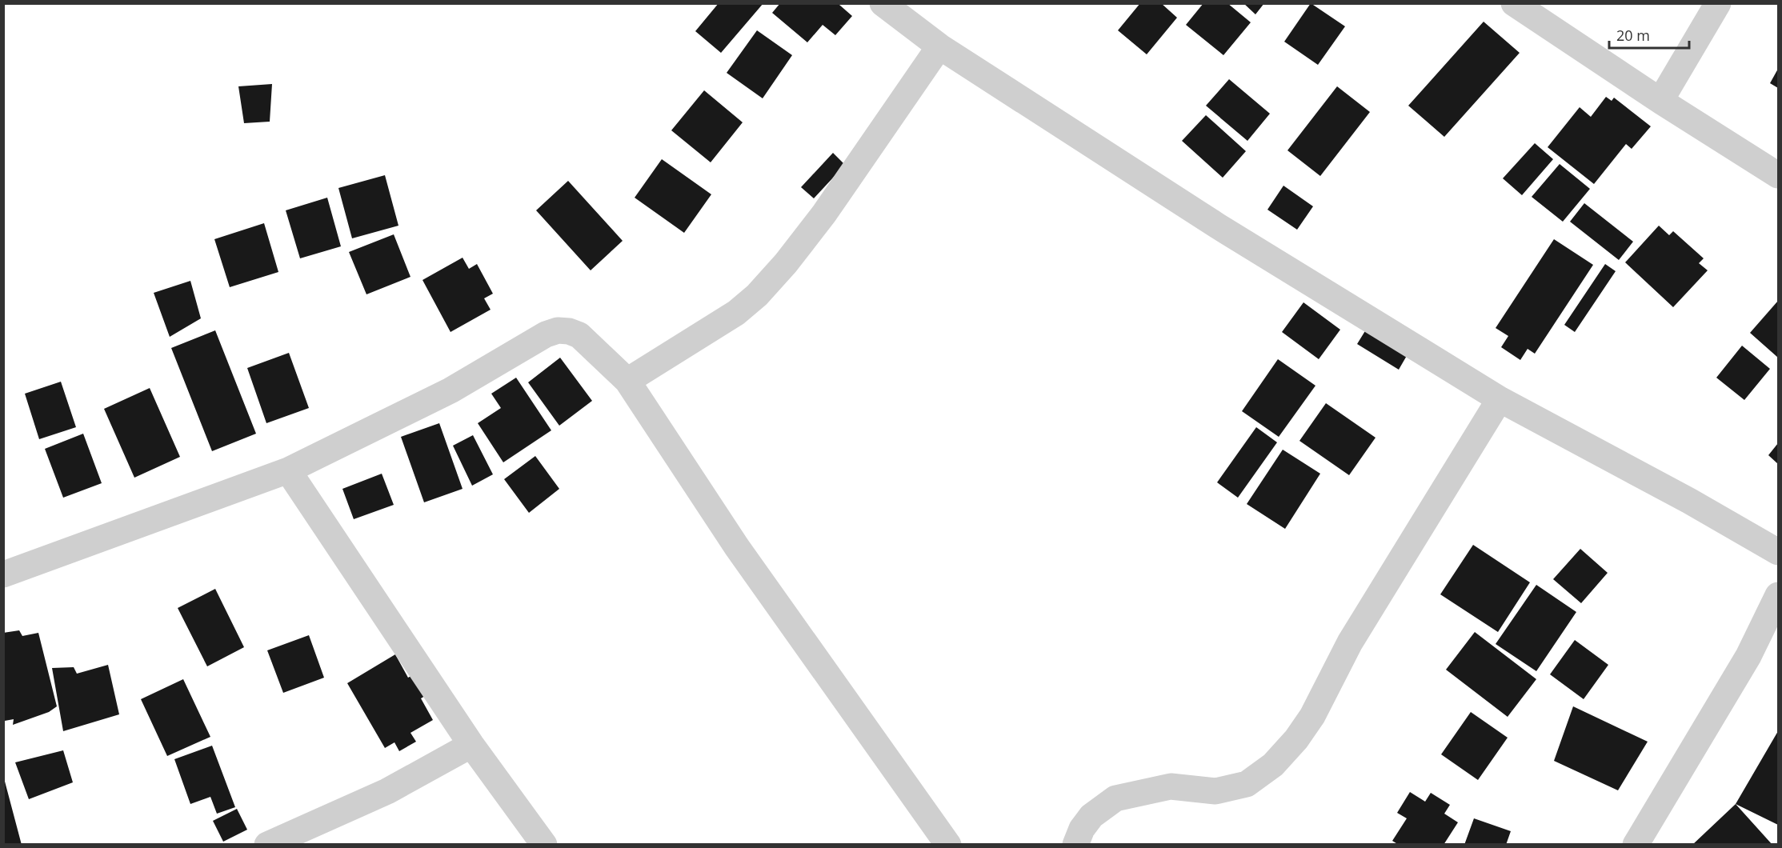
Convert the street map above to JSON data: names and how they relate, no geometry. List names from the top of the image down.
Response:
{
  "scale_bar": "20 m"
}
